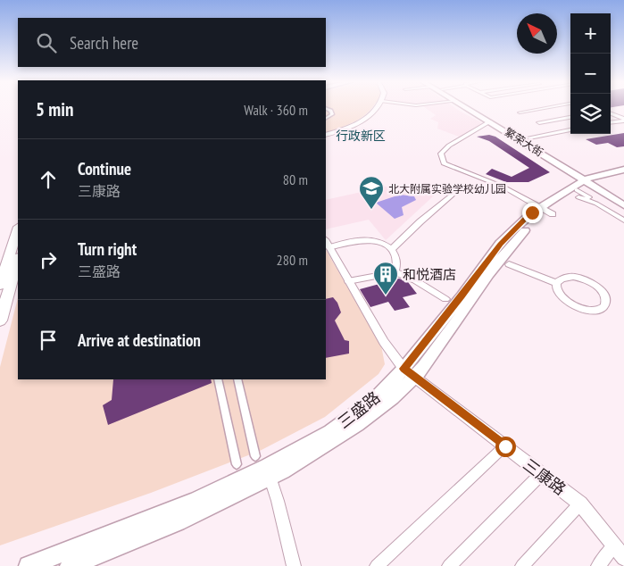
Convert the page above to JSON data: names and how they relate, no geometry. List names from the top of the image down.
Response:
{
  "streets": {
    "main road": ["繁荣大街", "三盛路"],
    "street": ["三康路"]
  },
  "crossings": [
    ["繁荣大街", "三盛路"],
    ["三盛路", "三康路"]
  ],
  "districts": ["行政新区"],
  "places": {
    "school or university": ["北大附属实验学校幼儿园"],
    "building": ["和悦酒店"]
  },
  "north": "top left",
  "page": {
    "map_buttons": ["+", "−"],
    "search": "Search here",
    "heading": ["5 min", "Walk · 360 m"],
    "list": [
      ["Continue", "三康路", "80 m"],
      ["Turn right", "三盛路", "280 m"],
      "Arrive at destination"
    ]
  }
}
